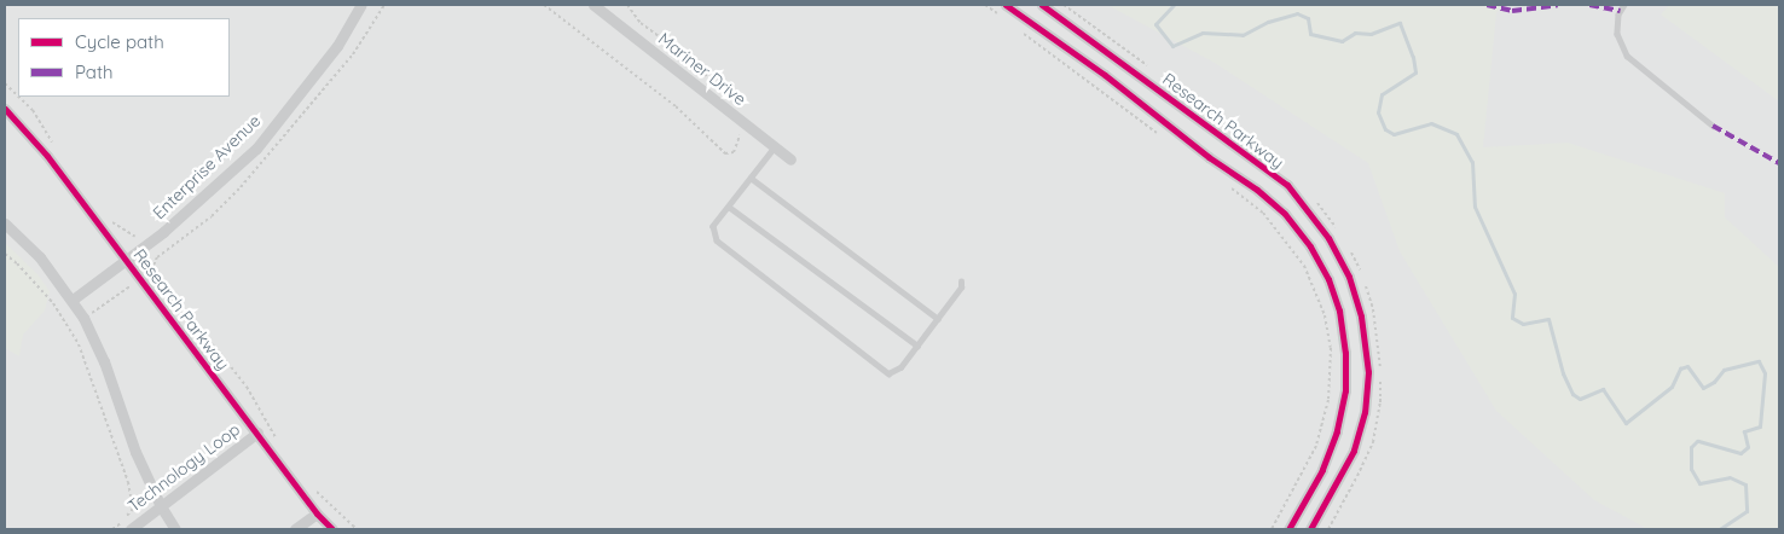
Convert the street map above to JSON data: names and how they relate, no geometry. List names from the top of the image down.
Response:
{
  "streets": {
    "street": [
      "Mariner Drive",
      "Research Parkway",
      "Enterprise Avenue",
      "Technology Loop"
    ]
  },
  "crossings": [
    ["Research Parkway", "Enterprise Avenue"],
    ["Research Parkway", "Technology Loop"]
  ],
  "legend": ["Cycle path", "Path"]
}
